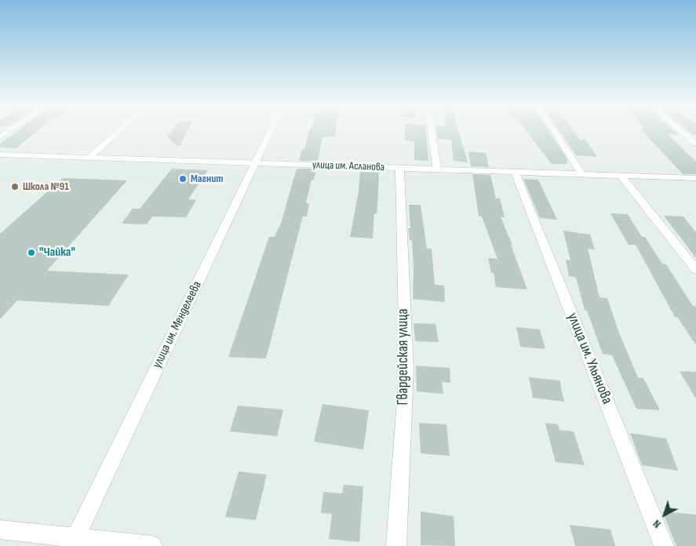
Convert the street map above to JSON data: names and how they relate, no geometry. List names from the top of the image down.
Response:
{
  "streets": {
    "street": [
      "улица им. Асланова",
      "улица им. Менделеева",
      "Гвардейская улица",
      "улица им. Ульянова"
    ]
  },
  "crossings": [
    ["улица им. Асланова", "улица им. Менделеева"],
    ["улица им. Асланова", "Гвардейская улица"],
    ["улица им. Асланова", "улица им. Ульянова"]
  ],
  "places": ["Магнит", "Школа №91", "\"Чайка\""],
  "north": "bottom left"
}
